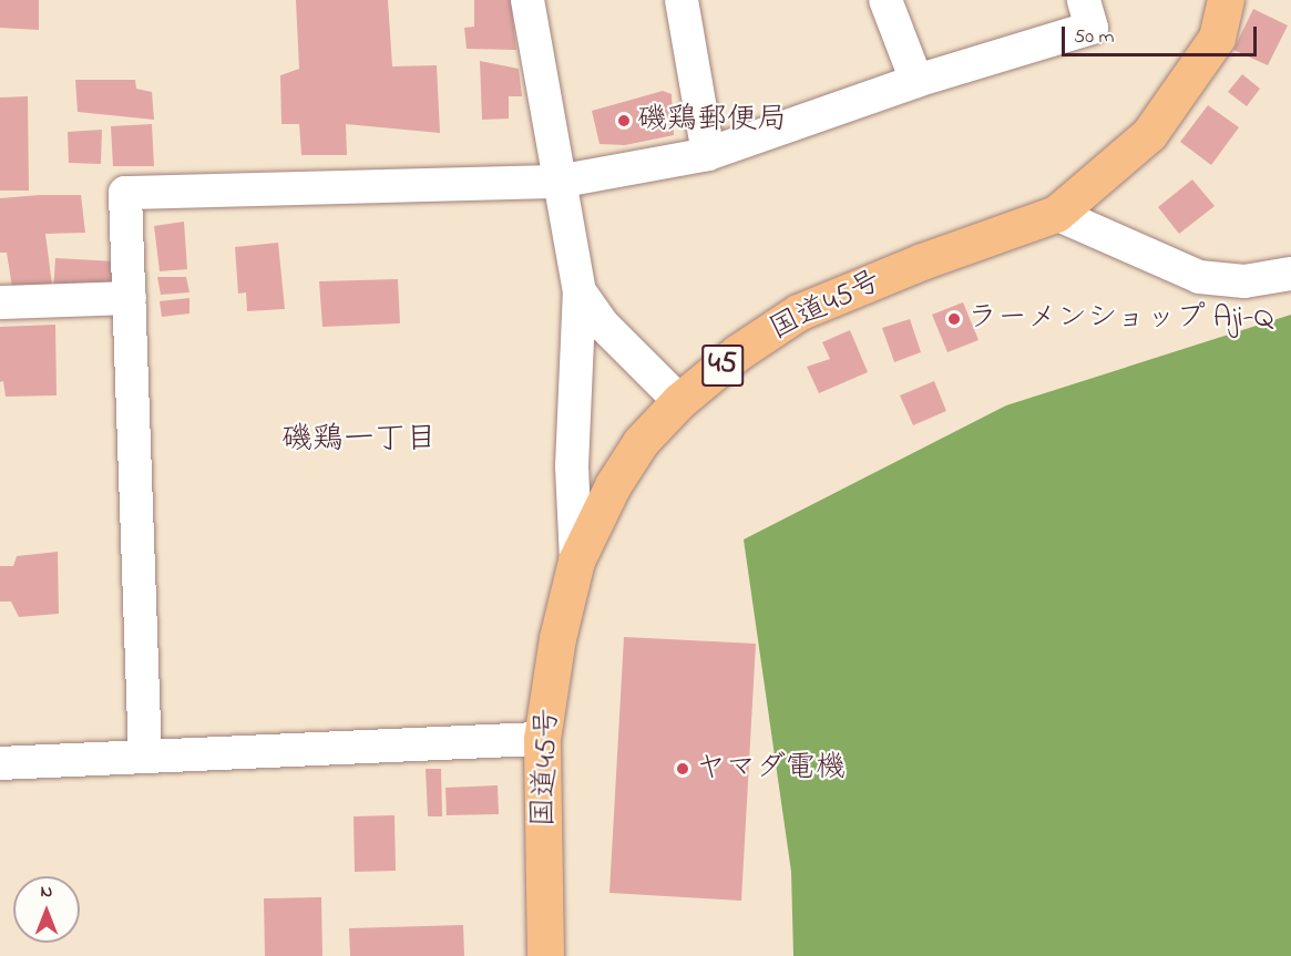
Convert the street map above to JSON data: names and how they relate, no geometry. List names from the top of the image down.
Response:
{
  "streets": {
    "highway": ["国道45号", "45"]
  },
  "districts": ["磯鶏一丁目"],
  "places": ["磯鶏郵便局", "ラーメンショップ Aji-Q", "ヤマダ電機"],
  "scale_bar": "50 m",
  "north": "top"
}
